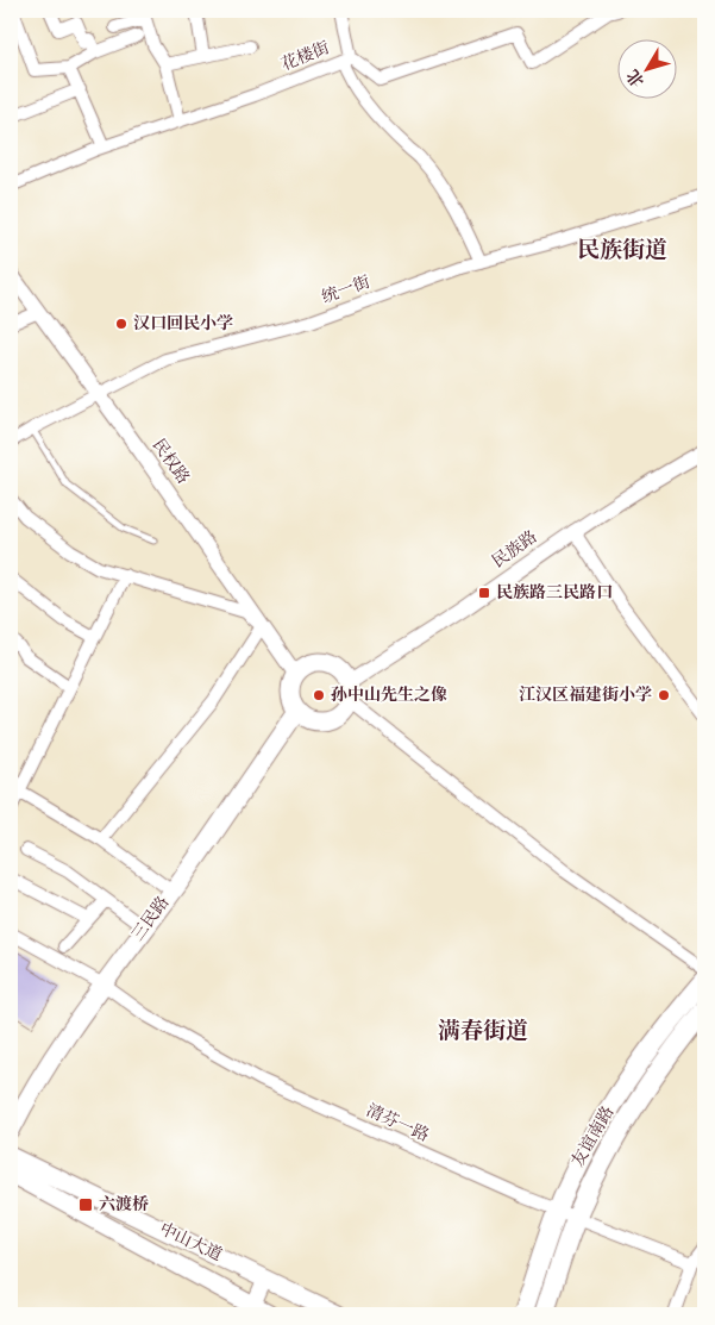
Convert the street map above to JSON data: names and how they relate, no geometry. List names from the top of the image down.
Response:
{
  "streets": {
    "main road": ["三民路", "友谊南路", "中山大道"],
    "street": [
      "花楼街",
      "统一街",
      "民权路",
      "民族路",
      "清芬一路"
    ]
  },
  "crossings": [
    ["统一街", "民权路"],
    ["民权路", "民族路"],
    ["民权路", "三民路"],
    ["民族路", "三民路"],
    ["三民路", "清芬一路"],
    ["清芬一路", "友谊南路"]
  ],
  "districts": ["民族街道", "满春街道"],
  "places": {
    "other": ["汉口回民小学", "孙中山先生之像", "江汉区福建街小学"],
    "transit": ["民族路三民路口", "六渡桥"]
  },
  "north": "bottom left"
}
